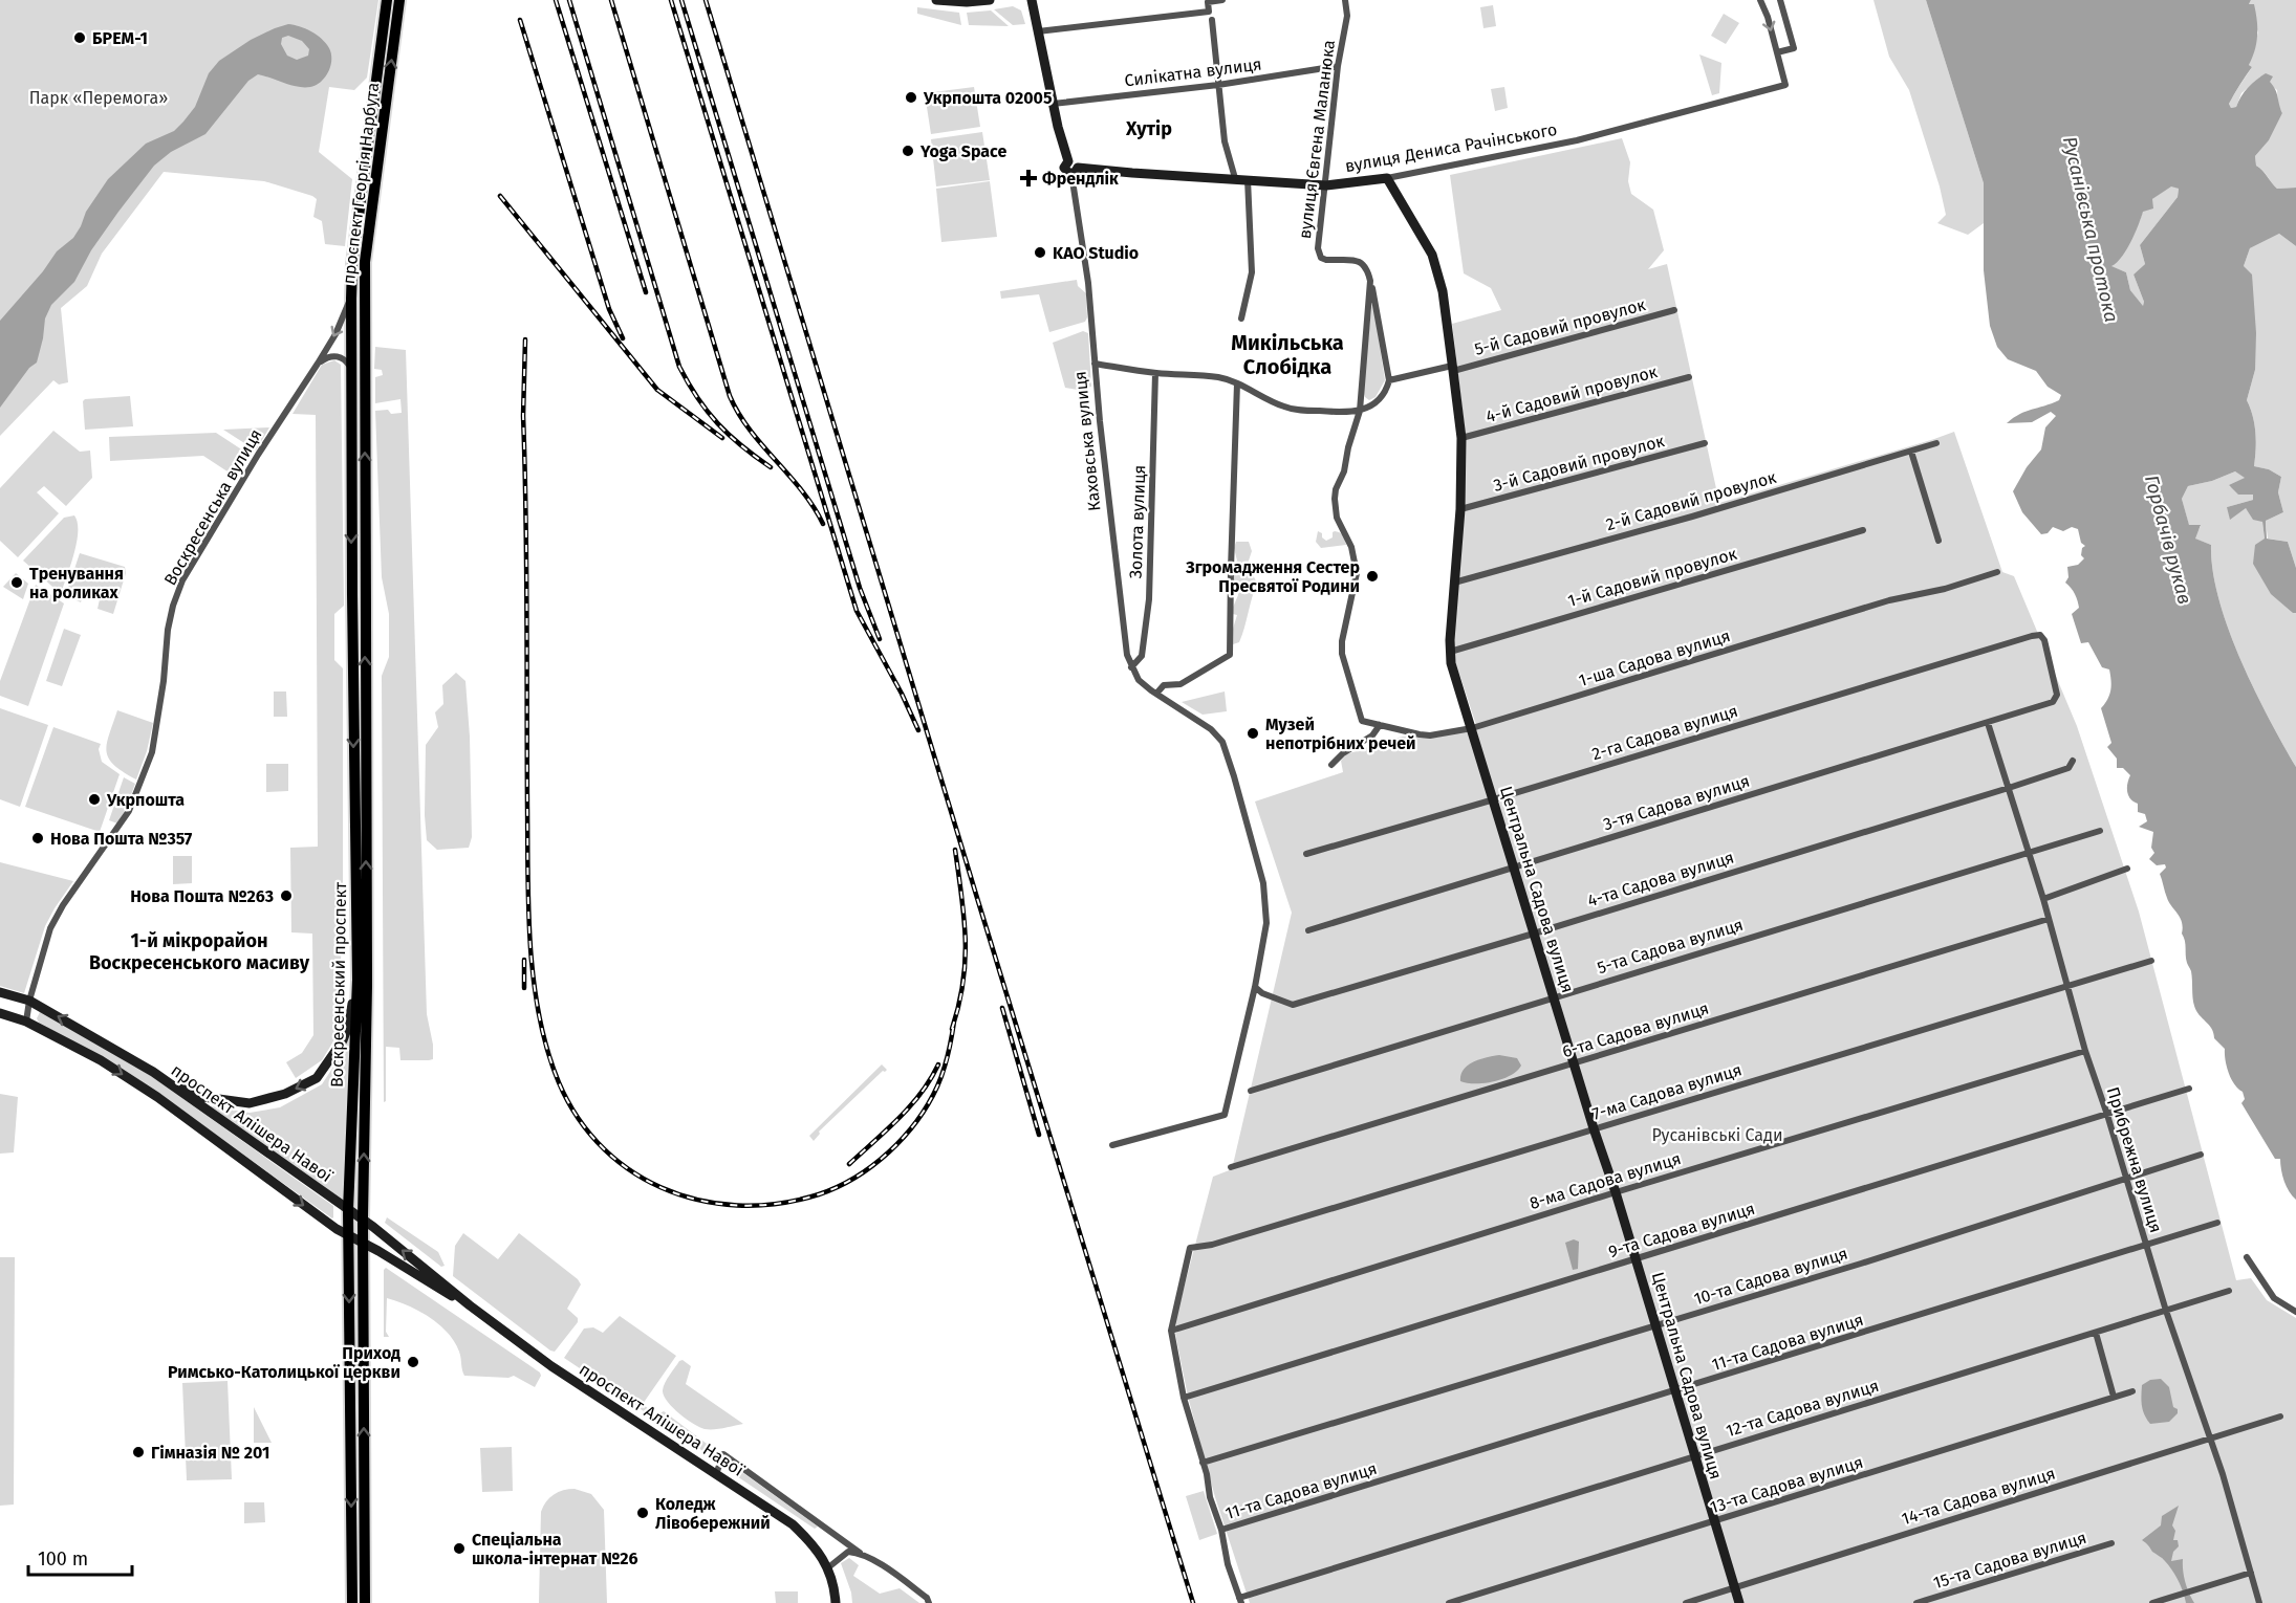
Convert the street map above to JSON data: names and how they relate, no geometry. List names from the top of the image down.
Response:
{
  "streets": {
    "main road": [
      "вулиця Дениса Рачінського",
      "проспект Георгія Нарбута",
      "Центральна Садова вулиця",
      "Воскресенський проспект",
      "проспект Алішера Навої"
    ],
    "street": [
      "Силікатна вулиця",
      "вулиця Євгена Маланюка",
      "5-й Садовий провулок",
      "4-й Садовий провулок",
      "Каховська вулиця",
      "3-й Садовий провулок",
      "2-й Садовий провулок",
      "Воскресенська вулиця",
      "Золота вулиця",
      "1-й Садовий провулок",
      "1-ша Садова вулиця",
      "2-га Садова вулиця",
      "3-тя Садова вулиця",
      "4-та Садова вулиця",
      "5-та Садова вулиця",
      "6-та Садова вулиця",
      "7-ма Садова вулиця",
      "Прибрежна вулиця",
      "8-ма Садова вулиця",
      "9-та Садова вулиця",
      "10-та Садова вулиця",
      "11-та Садова вулиця",
      "12-та Садова вулиця",
      "13-та Садова вулиця",
      "14-та Садова вулиця",
      "15-та Садова вулиця"
    ]
  },
  "crossings": [
    ["Силікатна вулиця", "вулиця Євгена Маланюка"],
    ["вулиця Євгена Маланюка", "вулиця Дениса Рачінського"],
    ["вулиця Дениса Рачінського", "Каховська вулиця"],
    ["вулиця Дениса Рачінського", "Центральна Садова вулиця"],
    ["проспект Георгія Нарбута", "Воскресенська вулиця"],
    ["проспект Георгія Нарбута", "Воскресенський проспект"],
    ["5-й Садовий провулок", "Центральна Садова вулиця"],
    ["4-й Садовий провулок", "Центральна Садова вулиця"],
    ["Каховська вулиця", "Золота вулиця"],
    ["3-й Садовий провулок", "Центральна Садова вулиця"],
    ["2-й Садовий провулок", "Центральна Садова вулиця"],
    ["Воскресенська вулиця", "проспект Алішера Навої"],
    ["1-й Садовий провулок", "Центральна Садова вулиця"],
    ["1-ша Садова вулиця", "Центральна Садова вулиця"],
    ["2-га Садова вулиця", "3-тя Садова вулиця"],
    ["2-га Садова вулиця", "Центральна Садова вулиця"],
    ["3-тя Садова вулиця", "Центральна Садова вулиця"],
    ["3-тя Садова вулиця", "Прибрежна вулиця"],
    ["4-та Садова вулиця", "Центральна Садова вулиця"],
    ["4-та Садова вулиця", "Прибрежна вулиця"],
    ["Центральна Садова вулиця", "5-та Садова вулиця"],
    ["Центральна Садова вулиця", "6-та Садова вулиця"],
    ["Центральна Садова вулиця", "7-ма Садова вулиця"],
    ["Центральна Садова вулиця", "8-ма Садова вулиця"],
    ["Центральна Садова вулиця", "9-та Садова вулиця"],
    ["Центральна Садова вулиця", "10-та Садова вулиця"],
    ["Центральна Садова вулиця", "11-та Садова вулиця"],
    ["Центральна Садова вулиця", "12-та Садова вулиця"],
    ["Центральна Садова вулиця", "13-та Садова вулиця"],
    ["Центральна Садова вулиця", "14-та Садова вулиця"],
    ["5-та Садова вулиця", "Прибрежна вулиця"],
    ["Воскресенський проспект", "проспект Алішера Навої"],
    ["6-та Садова вулиця", "Прибрежна вулиця"],
    ["7-ма Садова вулиця", "Прибрежна вулиця"],
    ["7-ма Садова вулиця", "8-ма Садова вулиця"],
    ["Прибрежна вулиця", "8-ма Садова вулиця"],
    ["Прибрежна вулиця", "9-та Садова вулиця"],
    ["Прибрежна вулиця", "10-та Садова вулиця"],
    ["Прибрежна вулиця", "11-та Садова вулиця"],
    ["Прибрежна вулиця", "12-та Садова вулиця"],
    ["Прибрежна вулиця", "14-та Садова вулиця"]
  ],
  "districts": ["Хутір", "Микільська Слобідка", "1-й мікрорайон Воскресенського масиву"],
  "water": ["Русанівська протока", "Горбачів рукав"],
  "parks": ["Парк «Перемога»", "Русанівські Сади"],
  "places": {
    "other": [
      "БРЕМ-1",
      "Укрпошта 02005",
      "Yoga Space",
      "KAO Studio",
      "Згромадження Сестер Пресвятої Родини",
      "Тренування на роликах",
      "Музей непотрібних речей",
      "Укрпошта",
      "Нова Пошта №357",
      "Нова Пошта №263",
      "Приход Римсько-Католицької церкви",
      "Гімназія № 201",
      "Коледж Лівобережний",
      "Спеціальна школа-інтернат №26"
    ],
    "health": ["Френдлік"]
  },
  "scale_bar": "100 m"
}
